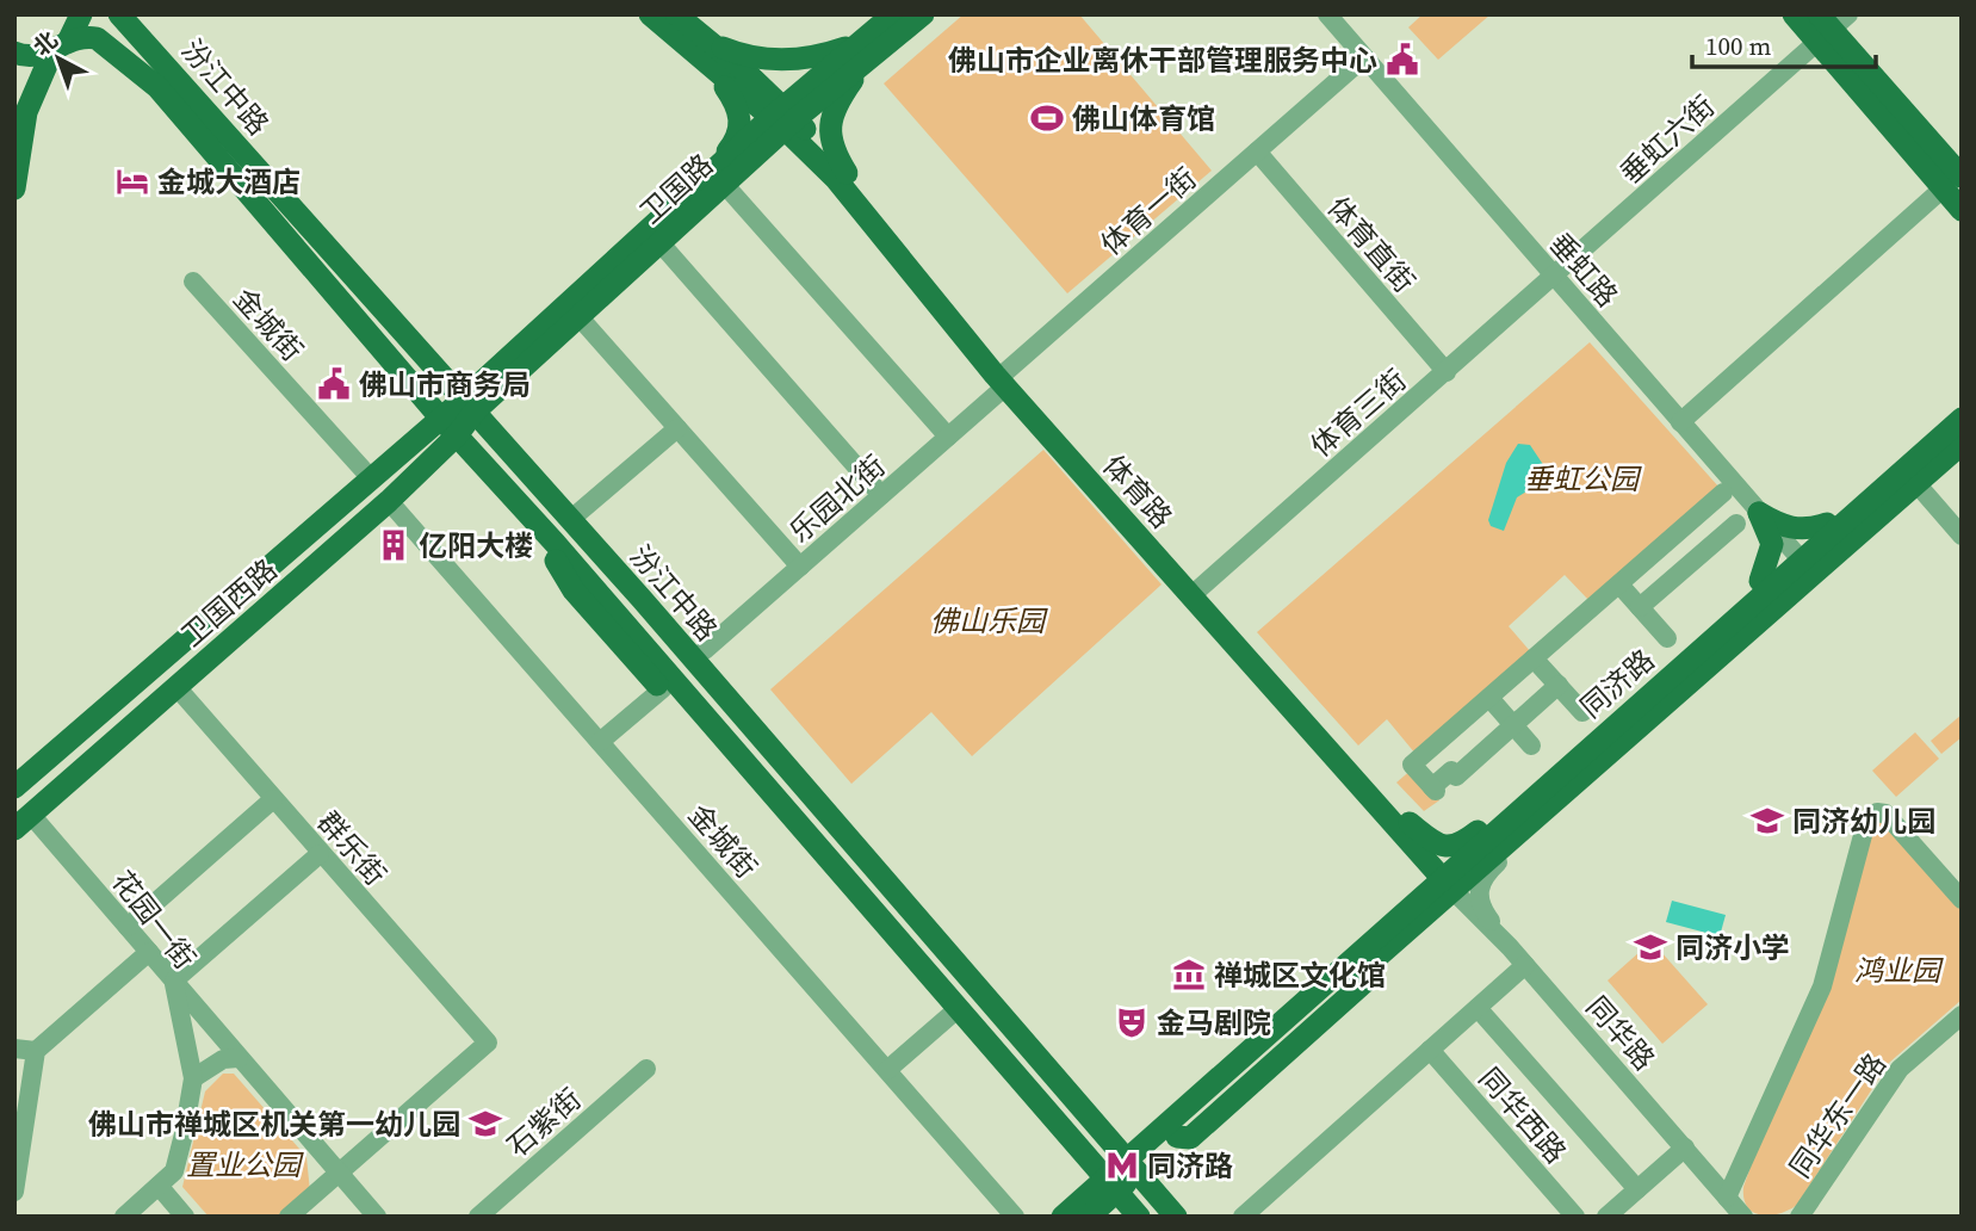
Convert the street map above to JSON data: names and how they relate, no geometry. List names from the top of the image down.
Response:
{
  "streets": {
    "main road": [
      "汾江中路",
      "卫国路",
      "体育路",
      "卫国西路",
      "同济路"
    ],
    "street": [
      "垂虹六街",
      "体育一街",
      "体育直街",
      "垂虹路",
      "金城街",
      "体育三街",
      "乐园北街",
      "群乐街",
      "花园一街",
      "同华路",
      "同华西路",
      "同华东一路",
      "石紫街"
    ]
  },
  "crossings": [
    ["汾江中路", "卫国路"],
    ["汾江中路", "卫国西路"],
    ["汾江中路", "同济路"],
    ["垂虹六街", "垂虹路"],
    ["垂虹六街", "体育三街"],
    ["卫国路", "体育路"],
    ["卫国路", "卫国西路"],
    ["体育一街", "体育直街"],
    ["体育一街", "垂虹路"],
    ["体育一街", "体育路"],
    ["体育一街", "乐园北街"],
    ["体育直街", "体育三街"],
    ["垂虹路", "体育三街"],
    ["垂虹路", "同济路"],
    ["金城街", "卫国西路"],
    ["体育三街", "体育路"],
    ["体育路", "乐园北街"],
    ["体育路", "同济路"],
    ["体育路", "同华路"],
    ["卫国西路", "群乐街"],
    ["卫国西路", "花园一街"]
  ],
  "parks": [
    "垂虹公园",
    "佛山乐园",
    "鸿业园",
    "置业公园"
  ],
  "places": {
    "public building": ["佛山市企业离休干部管理服务中心", "佛山市商务局"],
    "sports": ["佛山体育馆"],
    "hotel": ["金城大酒店"],
    "building": ["亿阳大楼"],
    "school or university": ["同济幼儿园", "同济小学", "佛山市禅城区机关第一幼儿园"],
    "museum": ["禅城区文化馆"],
    "theatre": ["金马剧院"],
    "metro station": ["同济路"]
  },
  "scale_bar": "100 m",
  "north": "top left"
}
